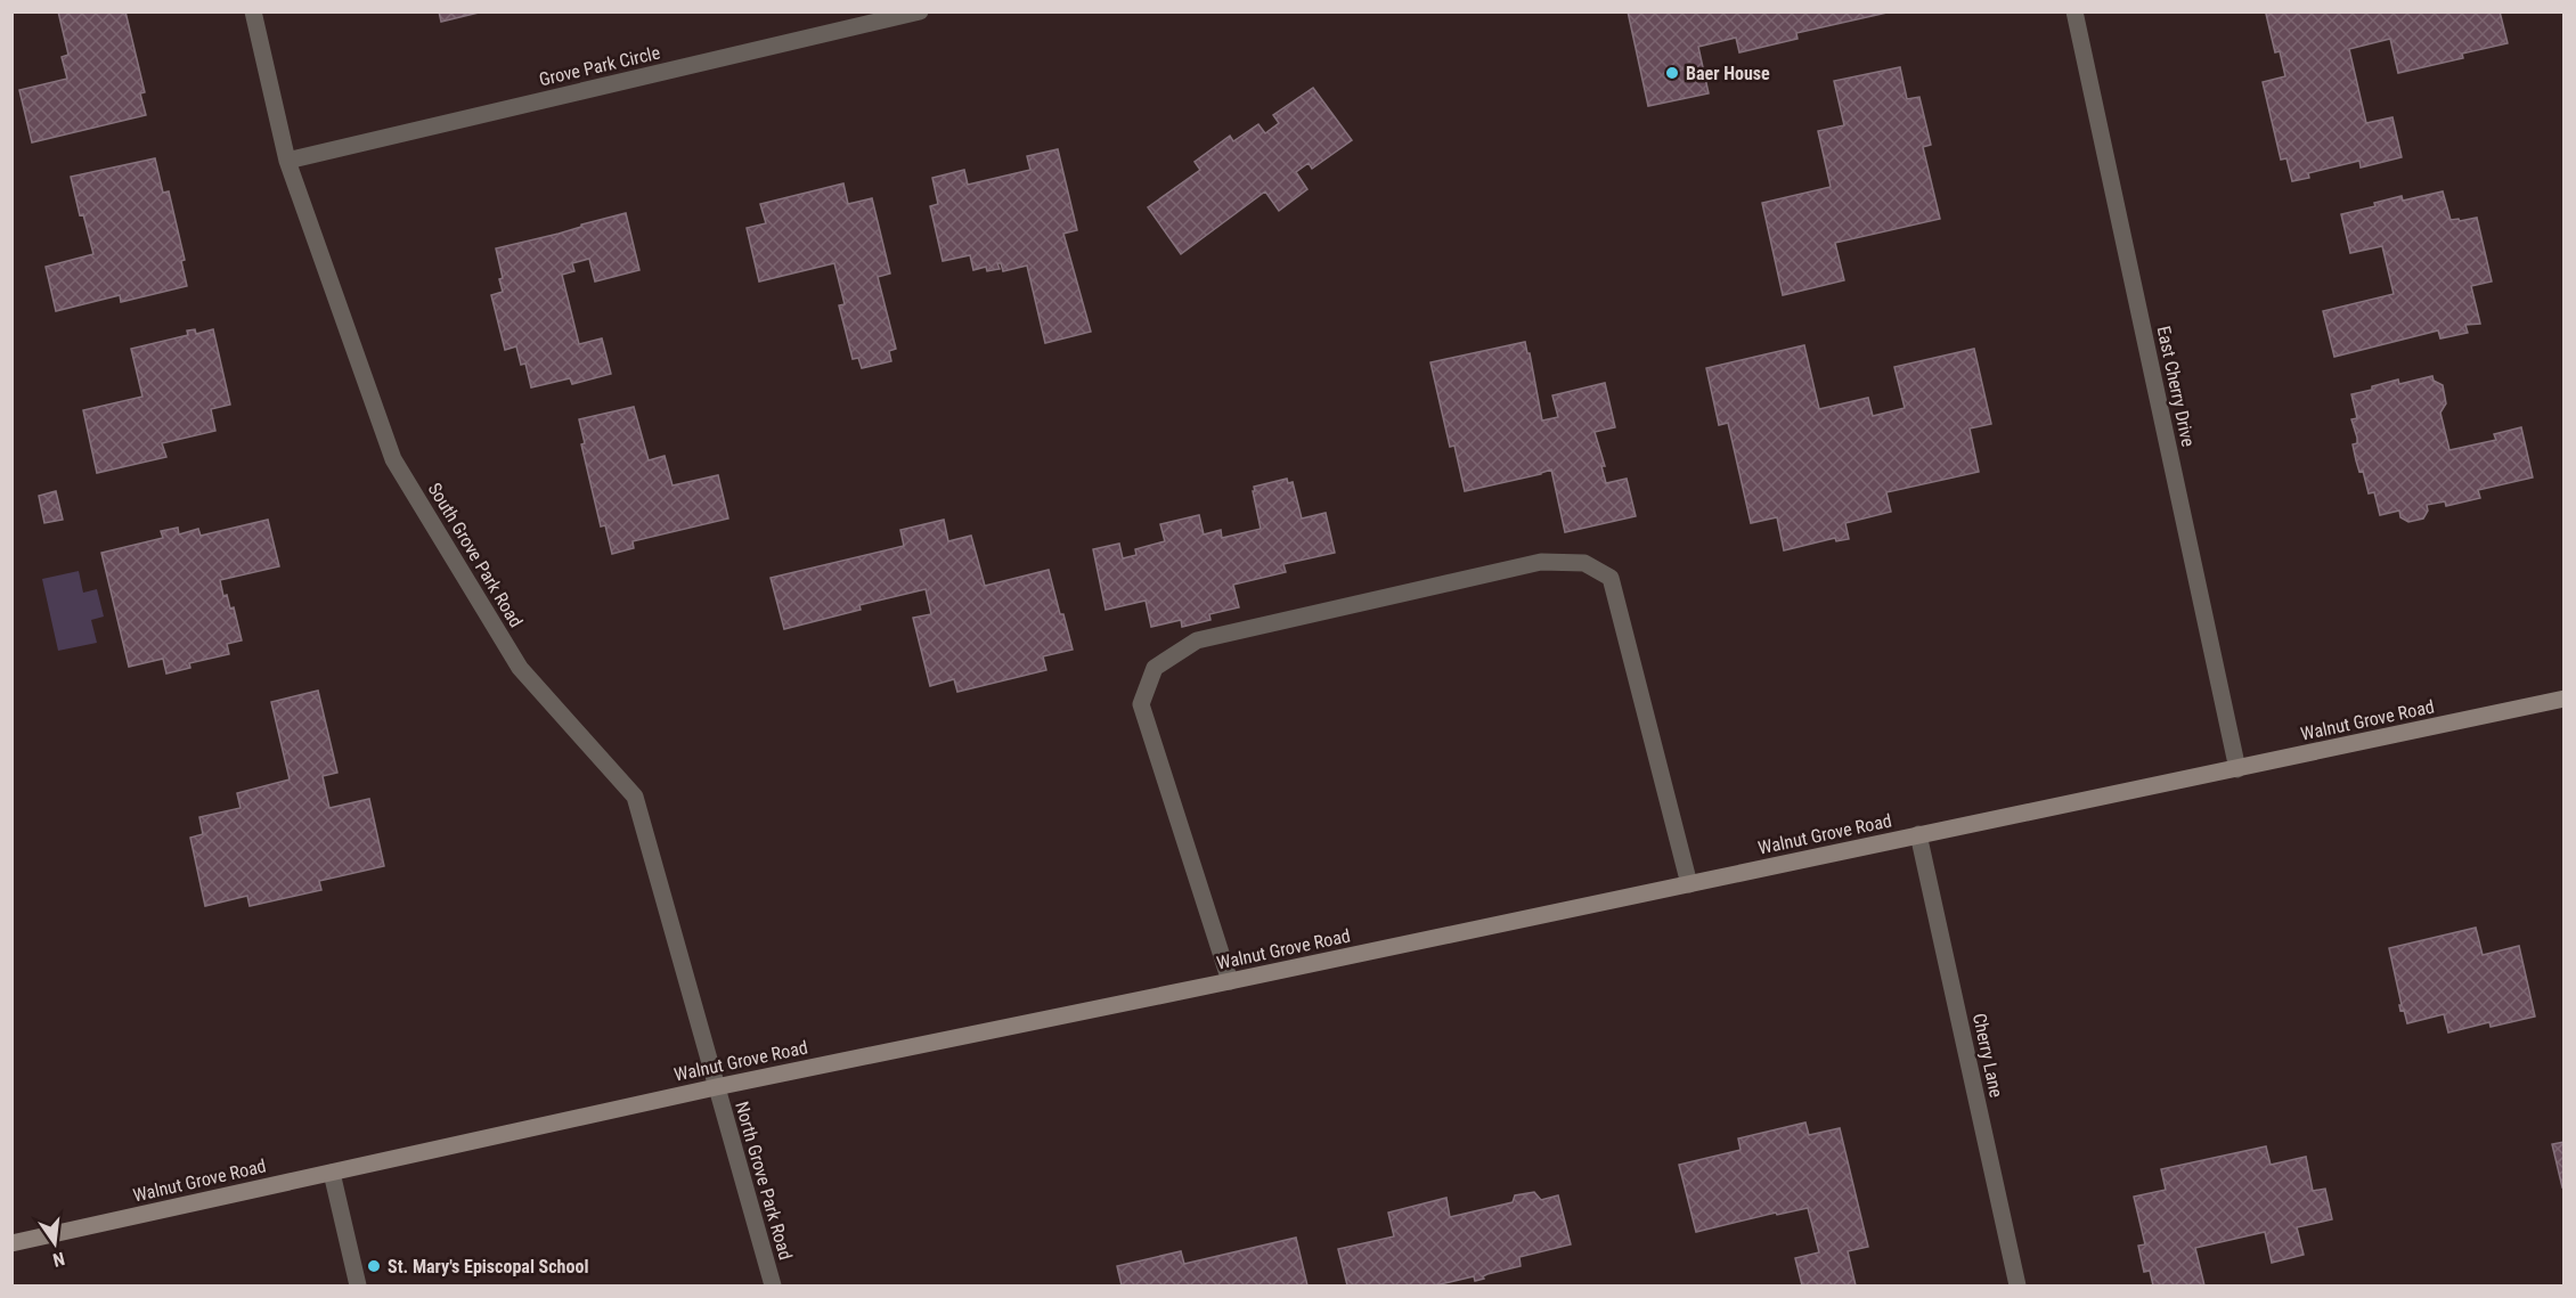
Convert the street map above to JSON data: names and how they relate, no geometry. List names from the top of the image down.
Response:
{
  "streets": {
    "main road": ["Walnut Grove Road"],
    "street": [
      "Grove Park Circle",
      "East Cherry Drive",
      "South Grove Park Road",
      "Cherry Lane",
      "North Grove Park Road"
    ]
  },
  "crossings": [
    ["Grove Park Circle", "South Grove Park Road"],
    ["East Cherry Drive", "Walnut Grove Road"],
    ["South Grove Park Road", "Walnut Grove Road"],
    ["South Grove Park Road", "North Grove Park Road"],
    ["Walnut Grove Road", "Cherry Lane"],
    ["Walnut Grove Road", "North Grove Park Road"]
  ],
  "places": ["Baer House", "St. Mary's Episcopal School"],
  "north": "bottom"
}
